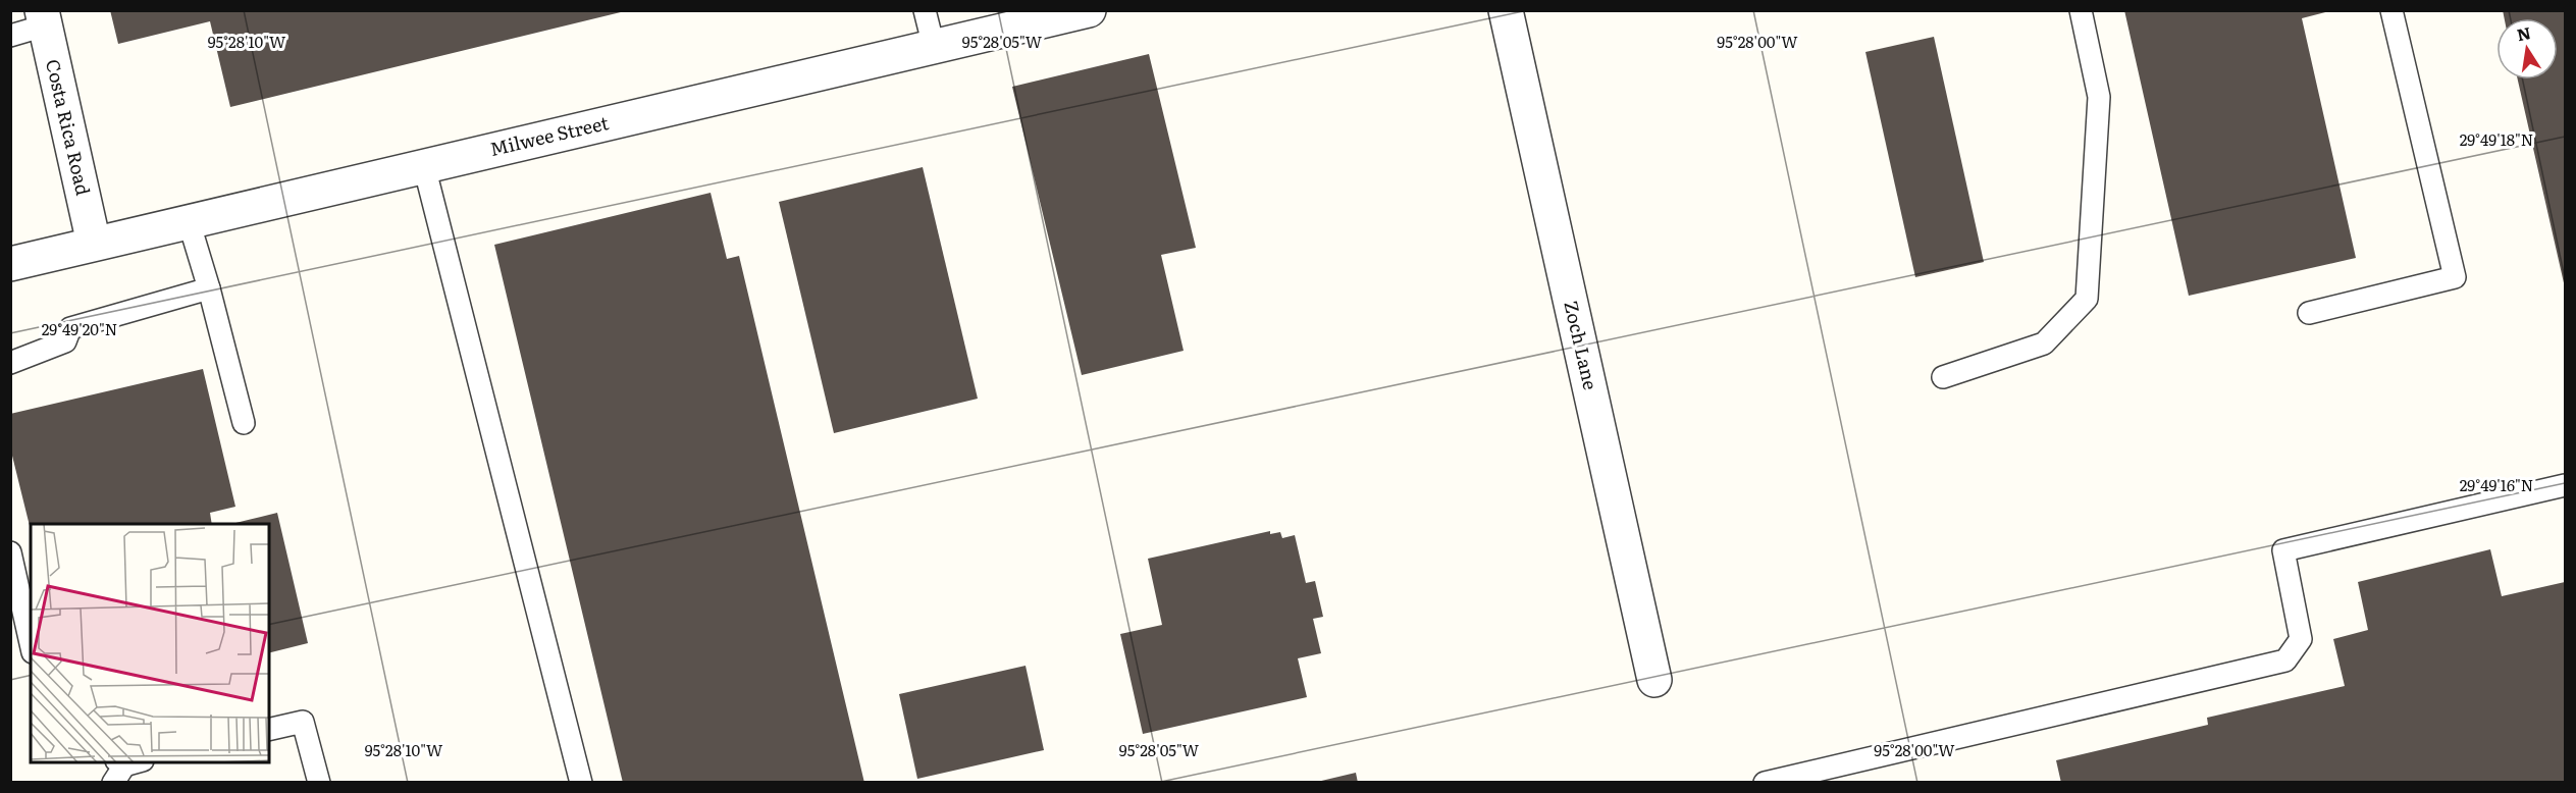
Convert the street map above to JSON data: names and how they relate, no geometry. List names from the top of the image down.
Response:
{
  "streets": {
    "street": ["Costa Rica Road", "Milwee Street", "Zoch Lane"]
  },
  "crossings": [
    ["Costa Rica Road", "Milwee Street"]
  ],
  "north": "top",
  "coordinates": [
    "95°28'00\"W",
    "95°28'10\"W",
    "95°28'05\"W",
    "29°49'18\"N",
    "29°49'20\"N",
    "29°49'16\"N"
  ]
}
